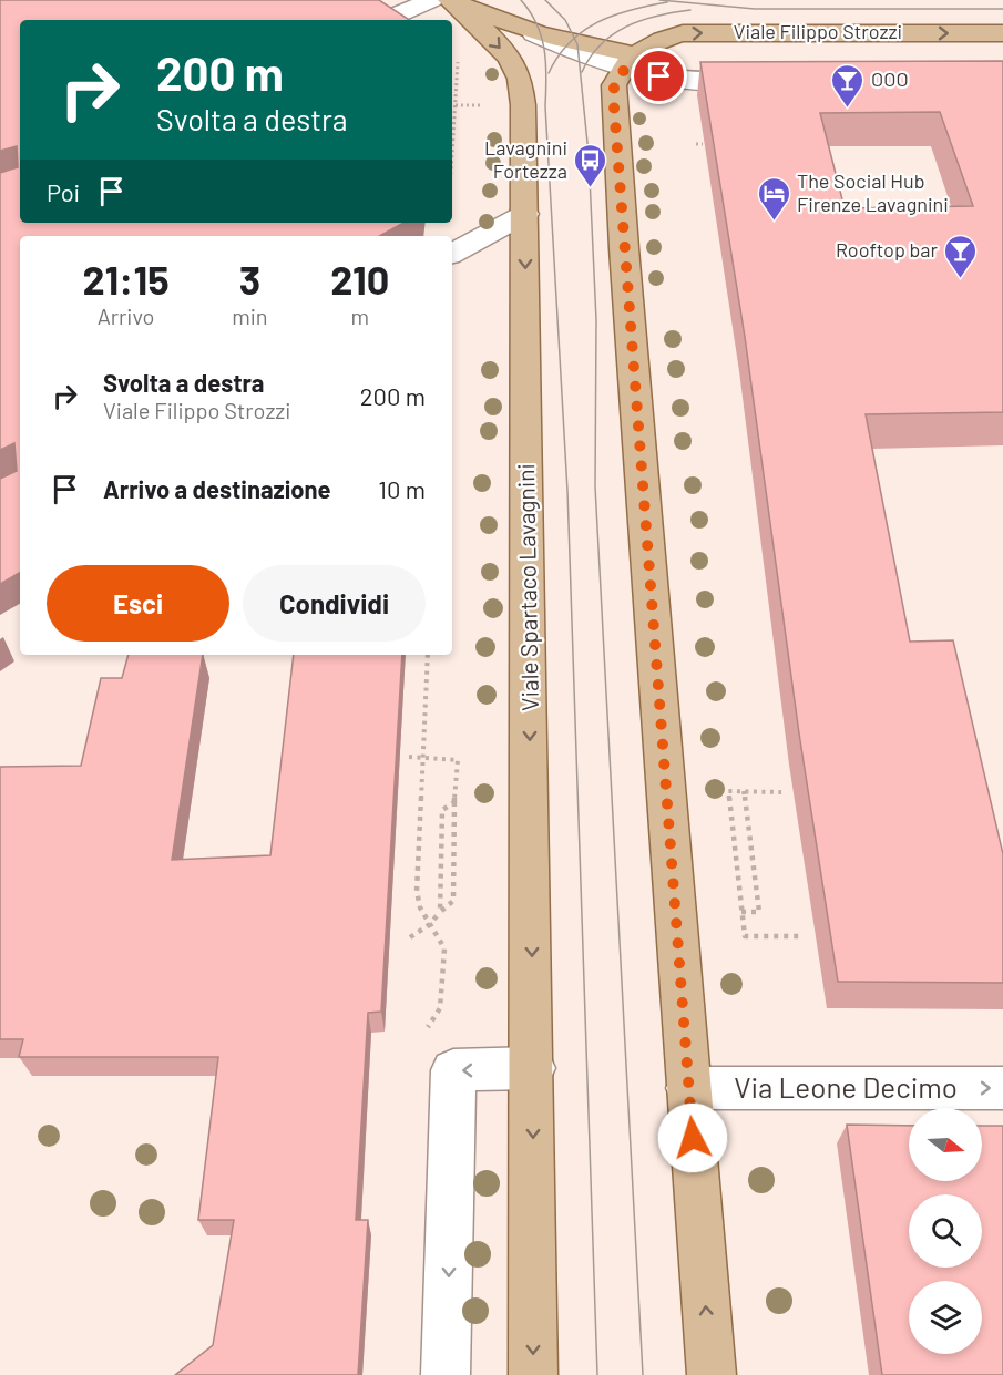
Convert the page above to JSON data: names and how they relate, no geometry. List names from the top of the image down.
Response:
{
  "streets": {
    "main road": ["Viale Filippo Strozzi", "Viale Spartaco Lavagnini"],
    "street": ["Via Leone Decimo"]
  },
  "one_way": ["Viale Filippo Strozzi", "Via Leone Decimo"],
  "places": {
    "bar": ["OOO", "Rooftop bar"],
    "bus stop": ["Lavagnini Fortezza"],
    "hotel": ["The Social Hub Firenze Lavagnini"]
  },
  "north": "right",
  "page": {
    "turn": ["200 m", "Svolta a destra"],
    "then": "Poi",
    "eta": [
      "21:15",
      "Arrivo",
      "3",
      "min",
      "210",
      "m"
    ],
    "list": [
      {
        "name": "Svolta a destra",
        "note": "Viale Filippo Strozzi",
        "value": "200 m"
      },
      {
        "name": "Arrivo a destinazione",
        "value": "10 m"
      }
    ],
    "buttons": ["Esci", "Condividi"]
  }
}
